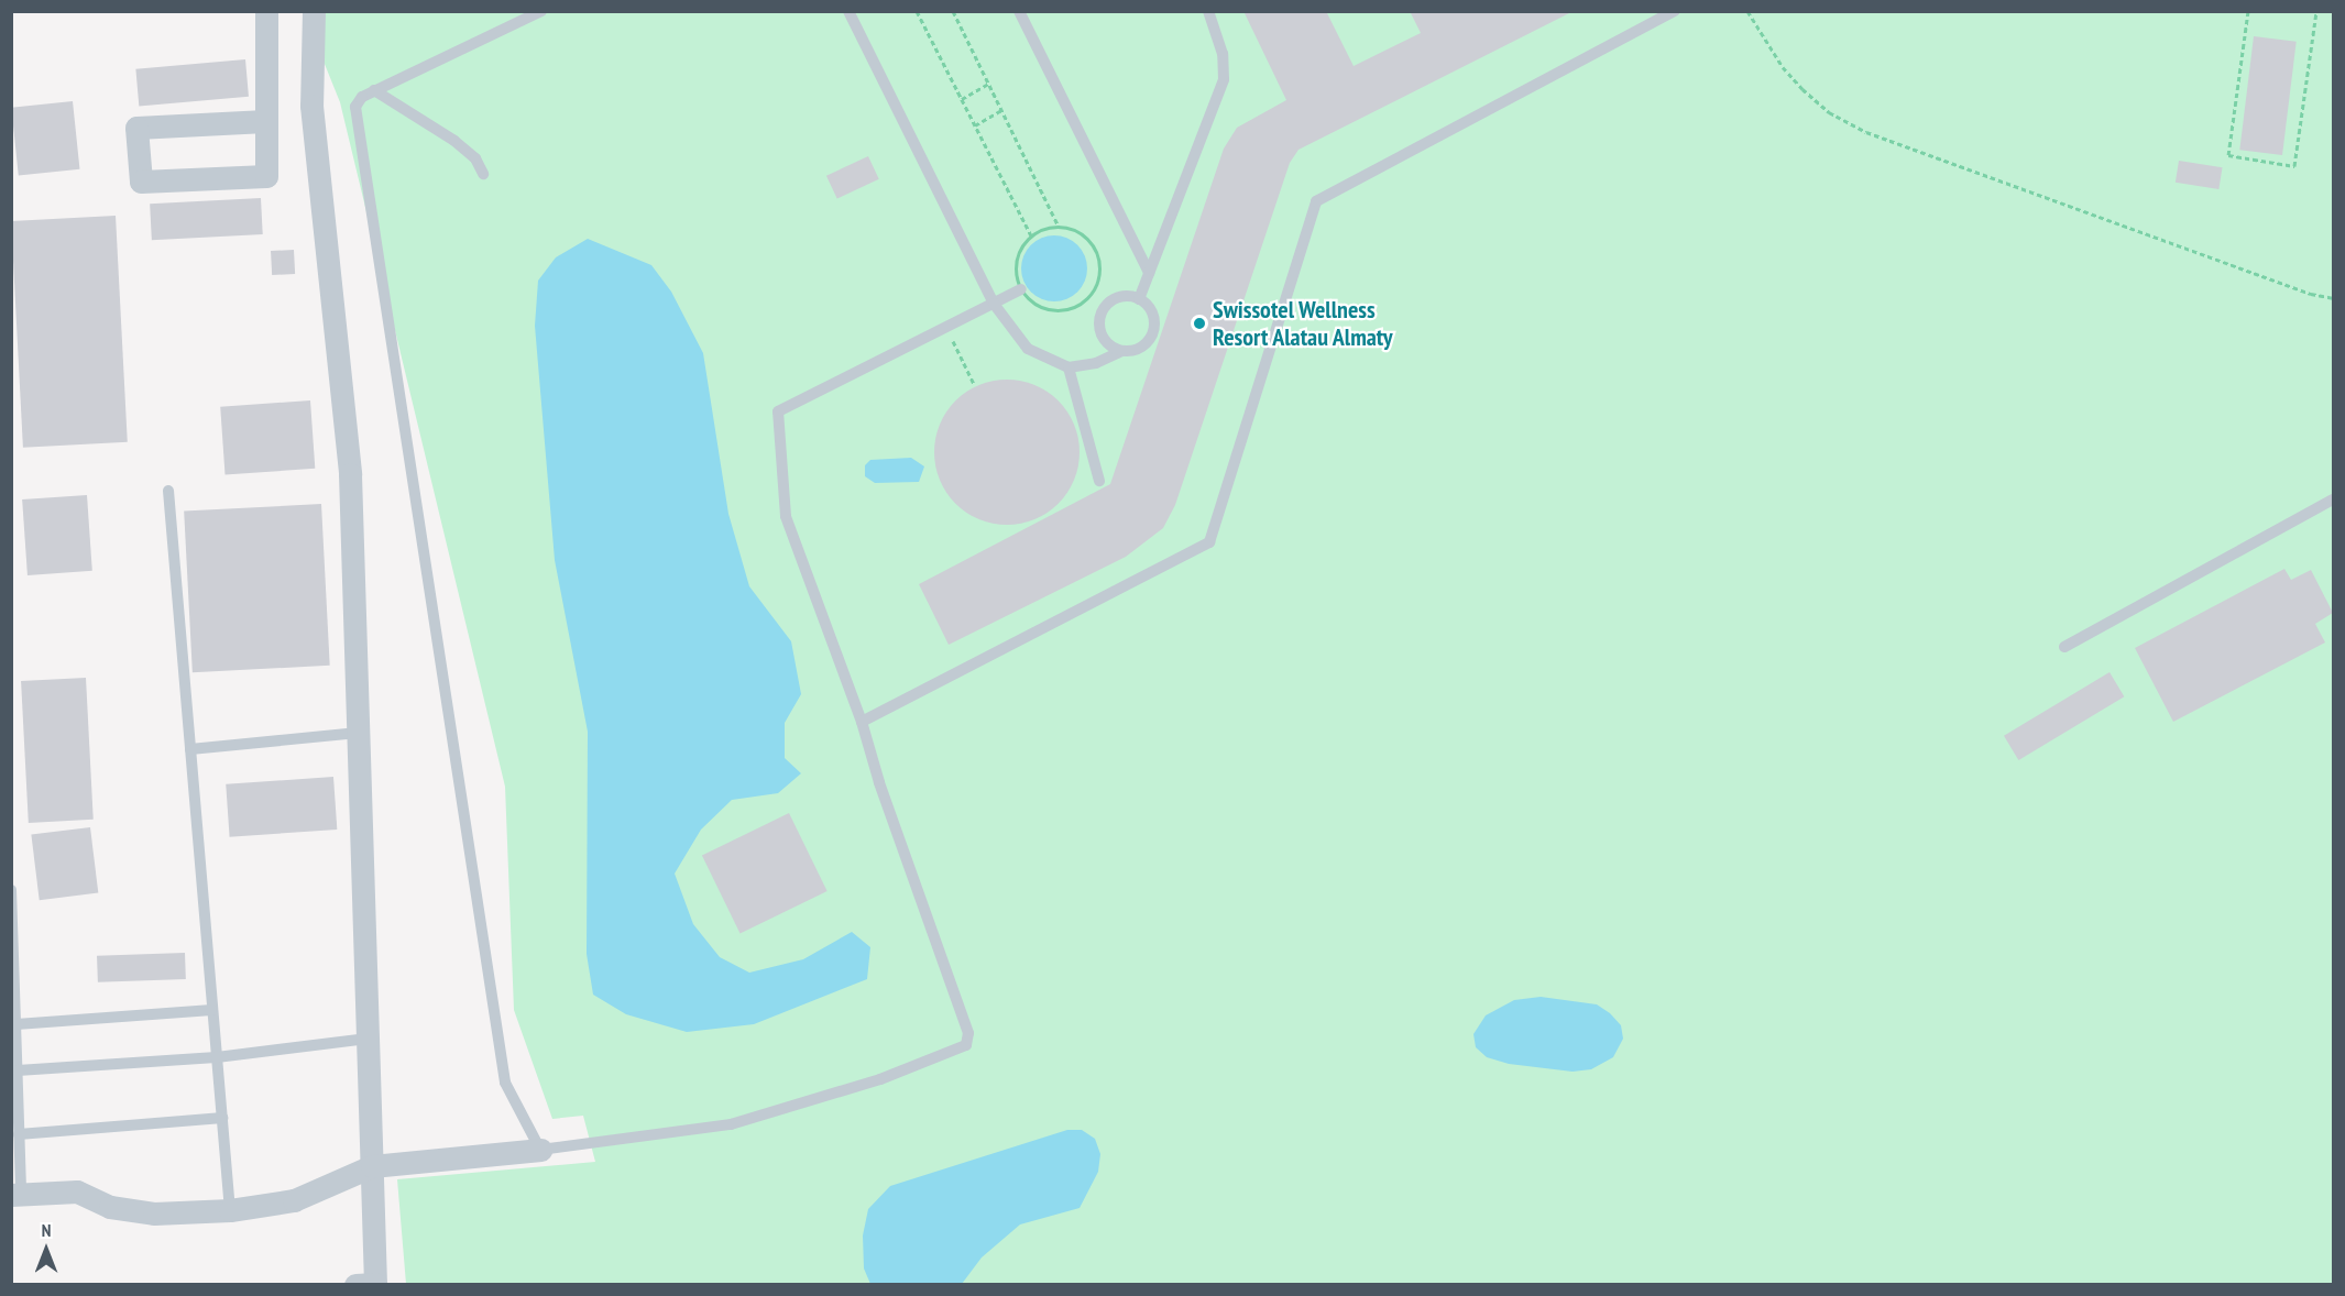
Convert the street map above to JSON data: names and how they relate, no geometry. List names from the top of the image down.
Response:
{
  "places": ["Swissotel Wellness Resort Alatau Almaty"],
  "north": "top"
}
